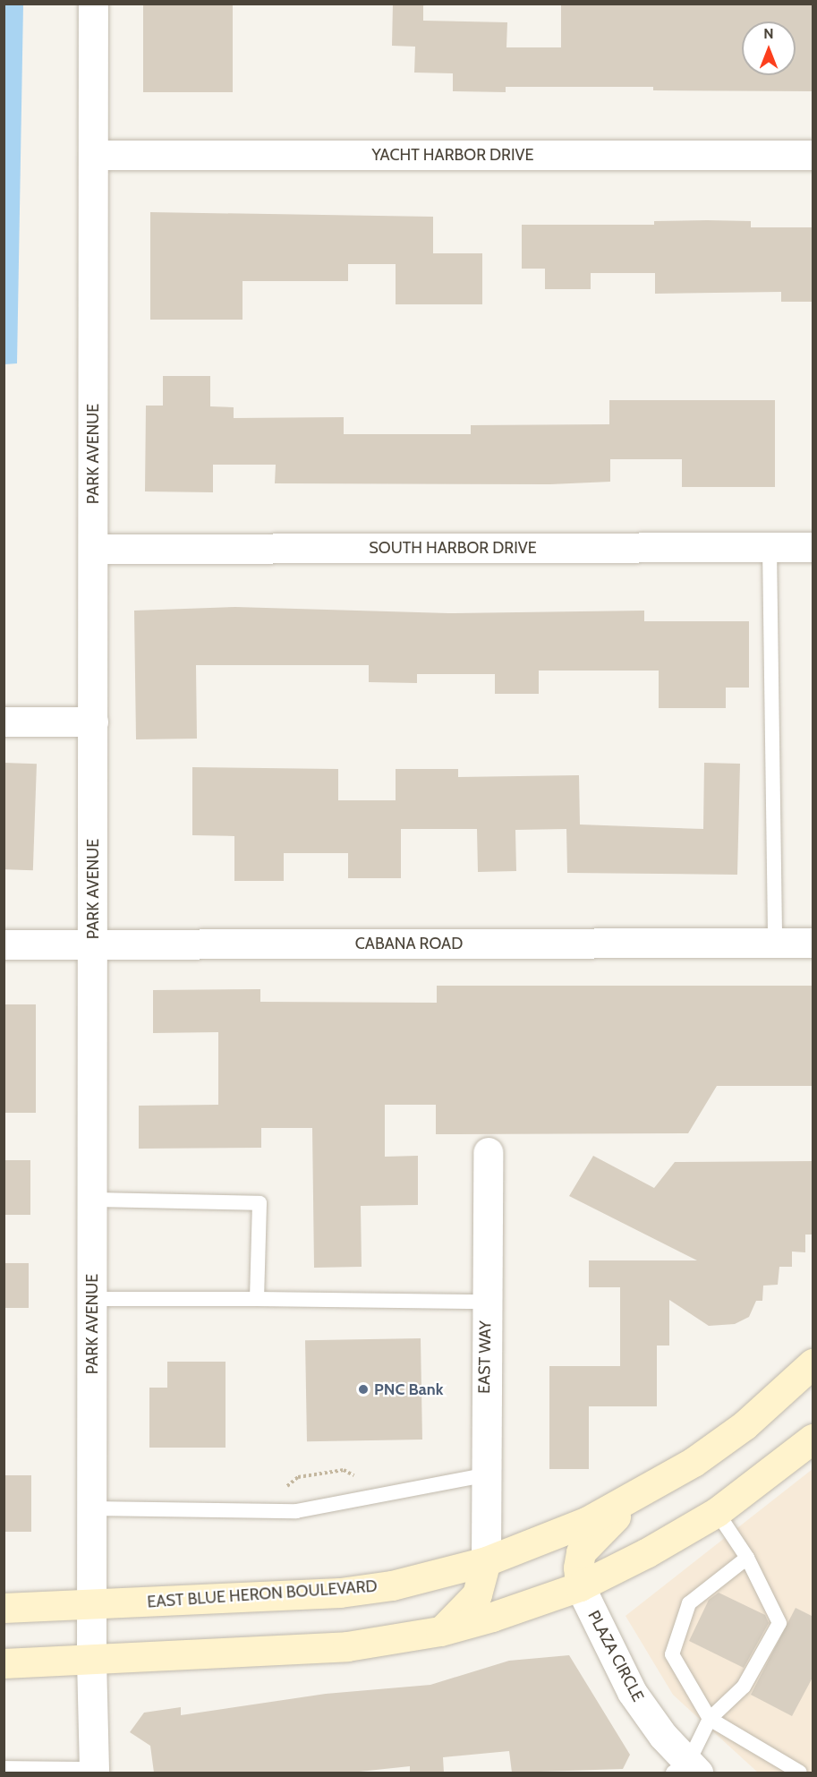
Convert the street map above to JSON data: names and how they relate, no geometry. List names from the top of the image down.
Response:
{
  "streets": {
    "main road": ["EAST BLUE HERON BOULEVARD"],
    "street": [
      "YACHT HARBOR DRIVE",
      "PARK AVENUE",
      "SOUTH HARBOR DRIVE",
      "CABANA ROAD",
      "EAST WAY",
      "PLAZA CIRCLE"
    ]
  },
  "crossings": [
    ["YACHT HARBOR DRIVE", "PARK AVENUE"],
    ["PARK AVENUE", "SOUTH HARBOR DRIVE"],
    ["PARK AVENUE", "CABANA ROAD"],
    ["PARK AVENUE", "EAST BLUE HERON BOULEVARD"],
    ["EAST WAY", "EAST BLUE HERON BOULEVARD"]
  ],
  "places": ["PNC Bank"],
  "north": "top"
}
